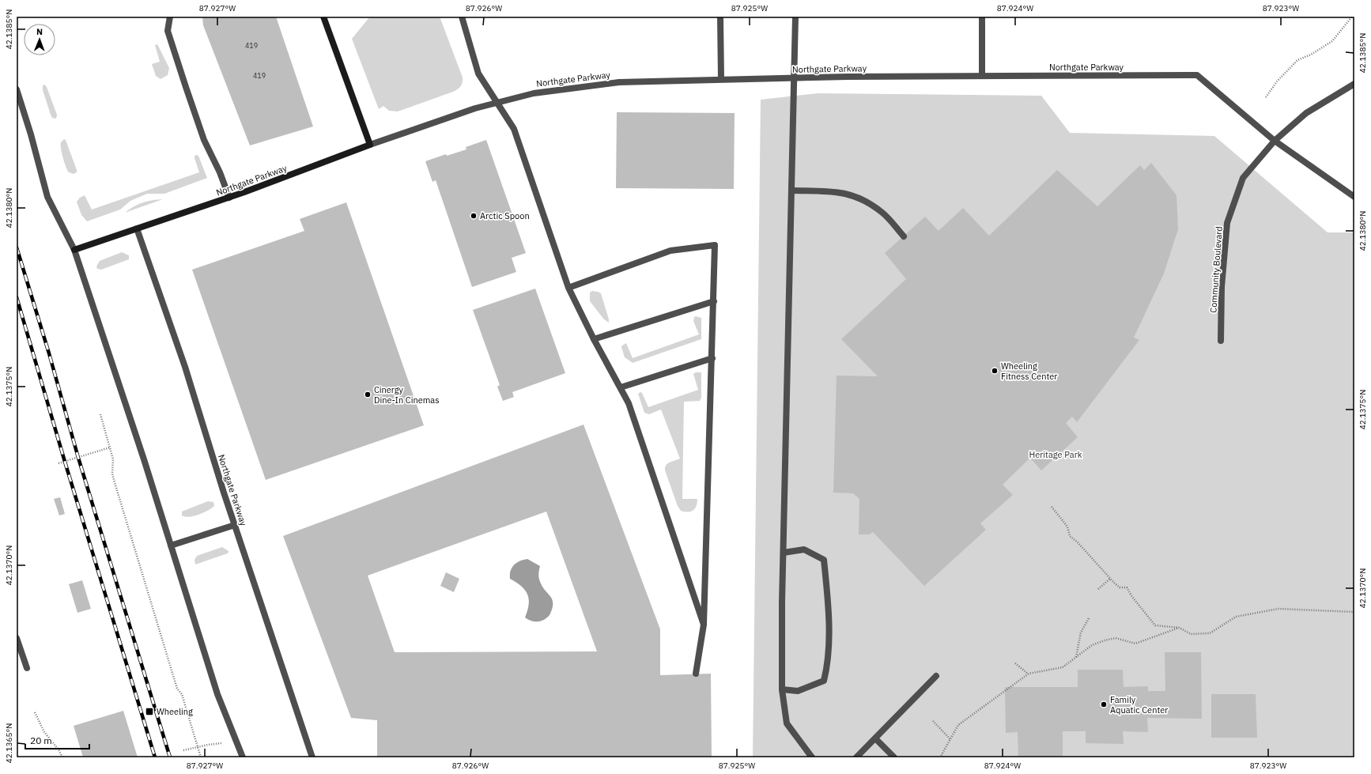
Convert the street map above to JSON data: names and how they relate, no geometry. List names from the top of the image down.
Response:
{
  "streets": {
    "street": ["Northgate Parkway", "Community Boulevard"]
  },
  "crossings": [
    ["Northgate Parkway", "Community Boulevard"]
  ],
  "parks": ["Heritage Park"],
  "places": {
    "other": [
      "Arctic Spoon",
      "Wheeling Fitness Center",
      "Cinergy Dine-In Cinemas",
      "Family Aquatic Center"
    ],
    "transit": ["Wheeling"]
  },
  "house_numbers": ["419", "419"],
  "scale_bar": "20 m",
  "north": "top",
  "coordinates": [
    "87.927°W",
    "87.926°W",
    "87.925°W",
    "87.924°W",
    "87.923°W",
    "42.1385°N",
    "42.1380°N",
    "42.1375°N",
    "42.1370°N",
    "42.1365°N"
  ]
}
